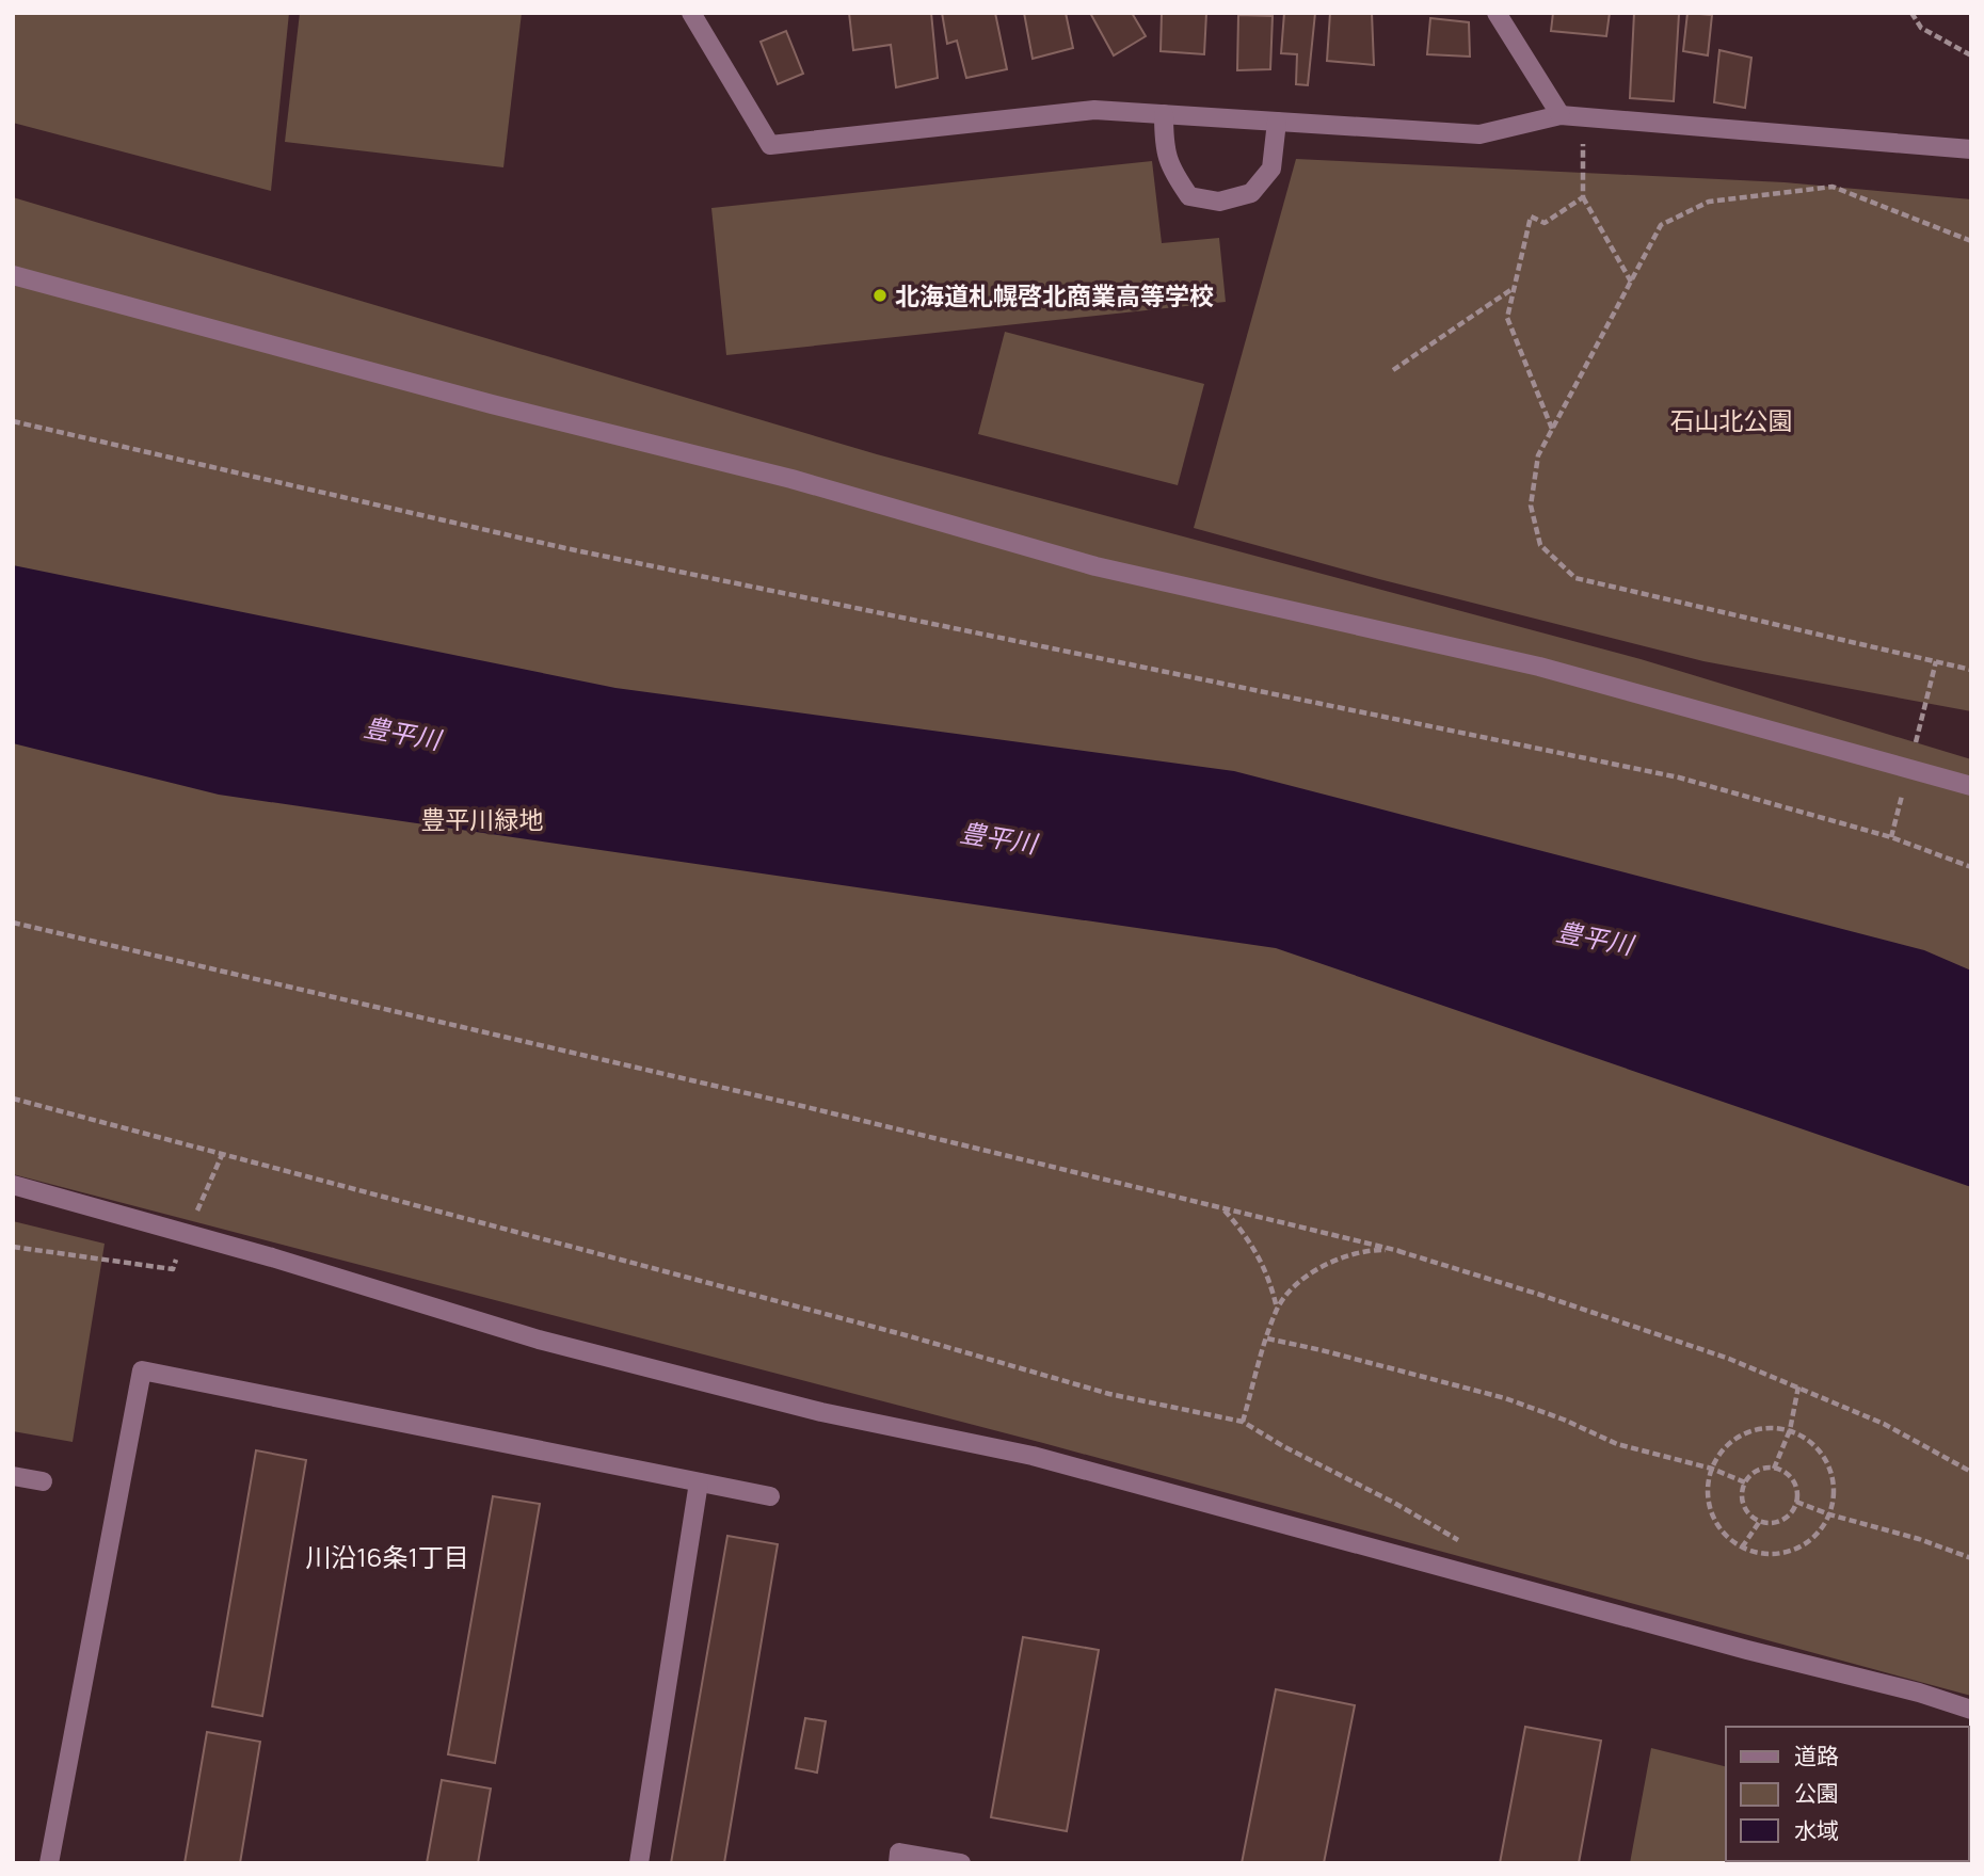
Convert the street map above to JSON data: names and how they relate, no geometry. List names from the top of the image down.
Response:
{
  "districts": ["川沿16条1丁目"],
  "water": ["豊平川"],
  "parks": ["石山北公園", "豊平川緑地"],
  "places": ["北海道札幌啓北商業高等学校"],
  "legend": ["道路", "公園", "水域"]
}
